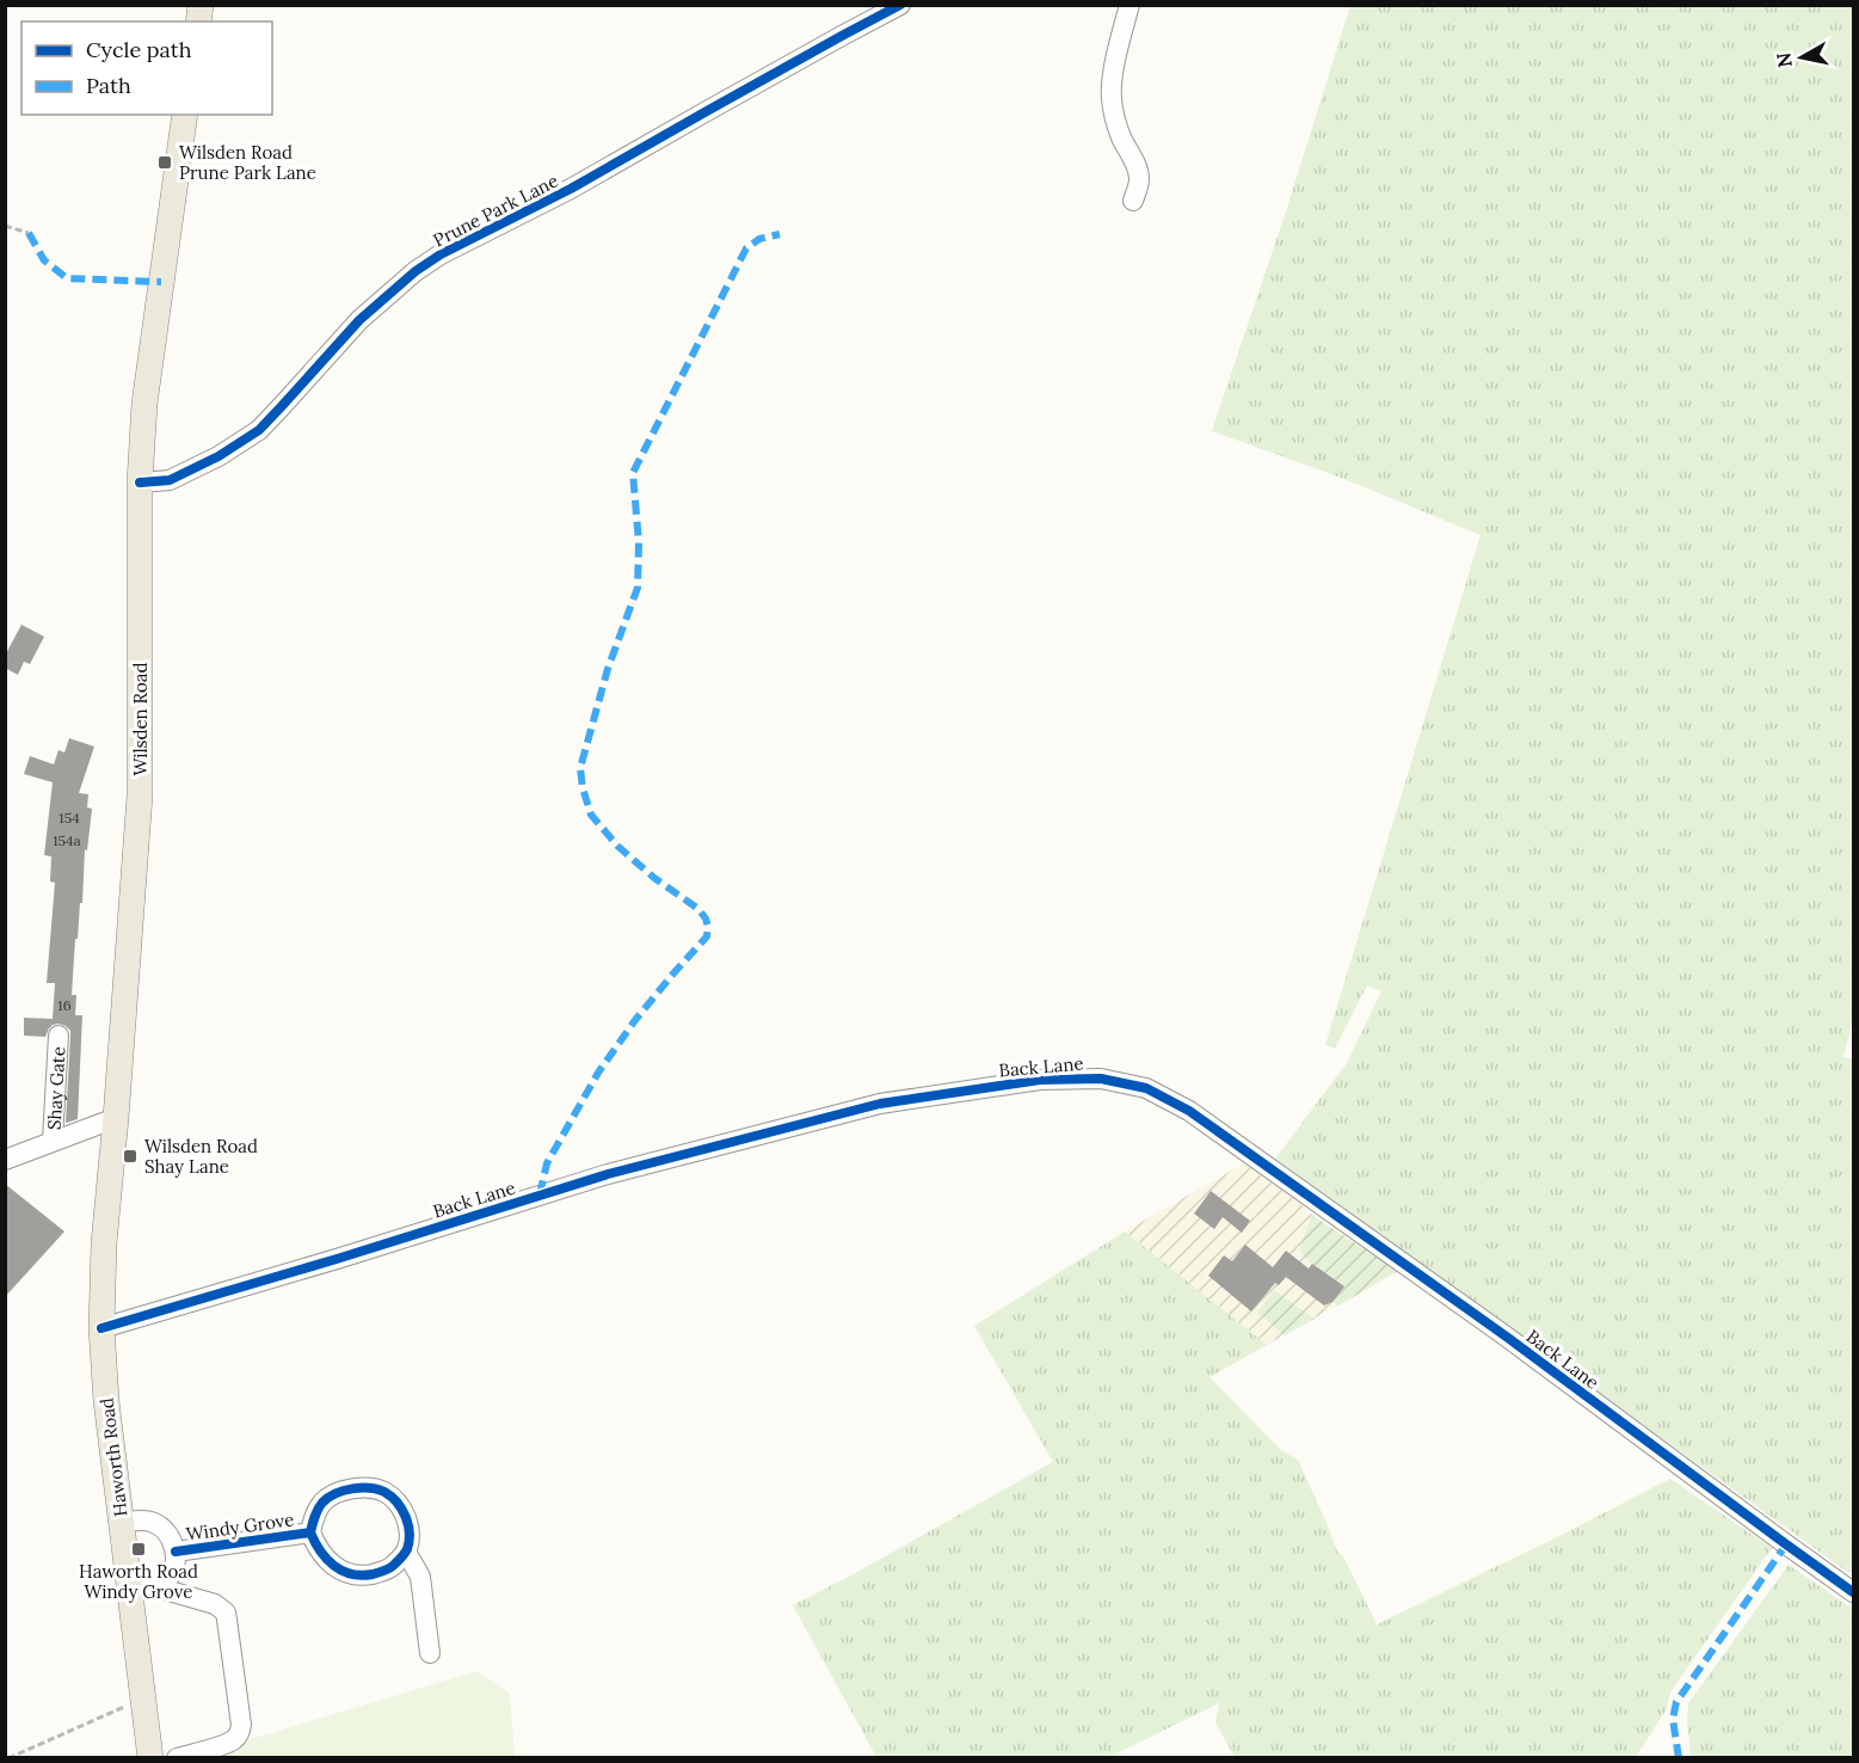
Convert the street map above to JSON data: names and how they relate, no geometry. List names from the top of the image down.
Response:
{
  "streets": {
    "main road": ["Wilsden Road", "Haworth Road"],
    "street": [
      "Prune Park Lane",
      "Back Lane",
      "Shay Gate",
      "Windy Grove"
    ]
  },
  "crossings": [
    ["Prune Park Lane", "Wilsden Road"],
    ["Wilsden Road", "Back Lane"],
    ["Wilsden Road", "Haworth Road"],
    ["Back Lane", "Haworth Road"],
    ["Haworth Road", "Windy Grove"]
  ],
  "places": {
    "transit": ["Wilsden Road Prune Park Lane", "Wilsden Road Shay Lane", "Haworth Road Windy Grove"]
  },
  "house_numbers": ["154", "154a", "16"],
  "legend": ["Cycle path", "Path"],
  "north": "left"
}
